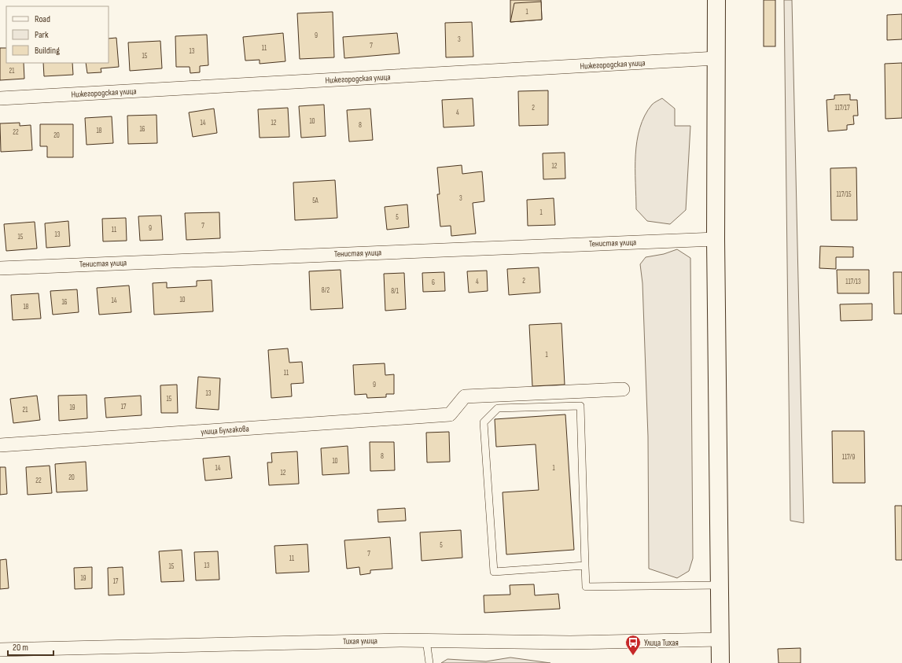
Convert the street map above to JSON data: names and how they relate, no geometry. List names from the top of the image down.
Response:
{
  "streets": {
    "street": [
      "Нижегородская улица",
      "Тенистая улица",
      "улица Булгакова",
      "Тихая улица"
    ]
  },
  "places": {
    "bus stop": ["Улица Тихая"]
  },
  "house_numbers": [
    "1",
    "9",
    "3",
    "7",
    "11",
    "13",
    "15",
    "21",
    "2",
    "117/17",
    "4",
    "10",
    "14",
    "12",
    "8",
    "16",
    "18",
    "22",
    "20",
    "12",
    "117/15",
    "3",
    "5А",
    "1",
    "5",
    "7",
    "9",
    "11",
    "13",
    "15",
    "2",
    "4",
    "117/13",
    "6",
    "8/2",
    "8/1",
    "10",
    "14",
    "16",
    "18",
    "1",
    "11",
    "9",
    "13",
    "15",
    "17",
    "19",
    "21",
    "8",
    "117/9",
    "10",
    "14",
    "1",
    "12",
    "20",
    "22",
    "5",
    "7",
    "11",
    "13",
    "15",
    "19",
    "17"
  ],
  "legend": ["Road", "Park", "Building"],
  "scale_bar": "20 m"
}
